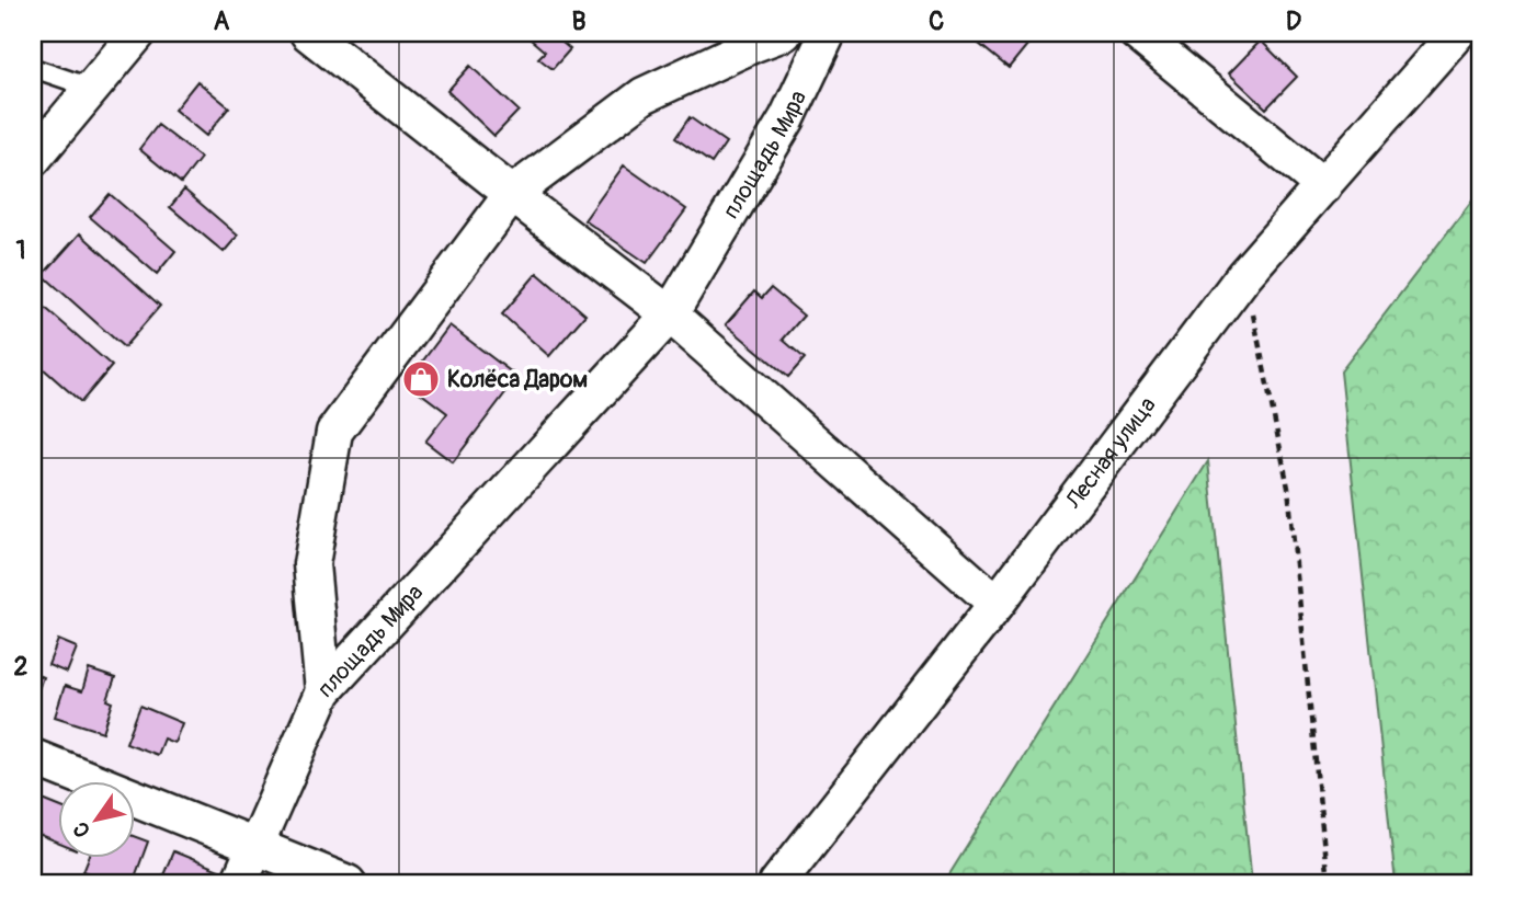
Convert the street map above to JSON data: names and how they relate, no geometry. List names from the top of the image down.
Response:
{
  "streets": {
    "street": ["площадь Мира", "Лесная улица"]
  },
  "places": {
    "shop": ["Колёса Даром"]
  },
  "north": "bottom left",
  "grid": {
    "columns": [
      "A",
      "B",
      "C",
      "D"
    ],
    "rows": ["1", "2"]
  }
}
